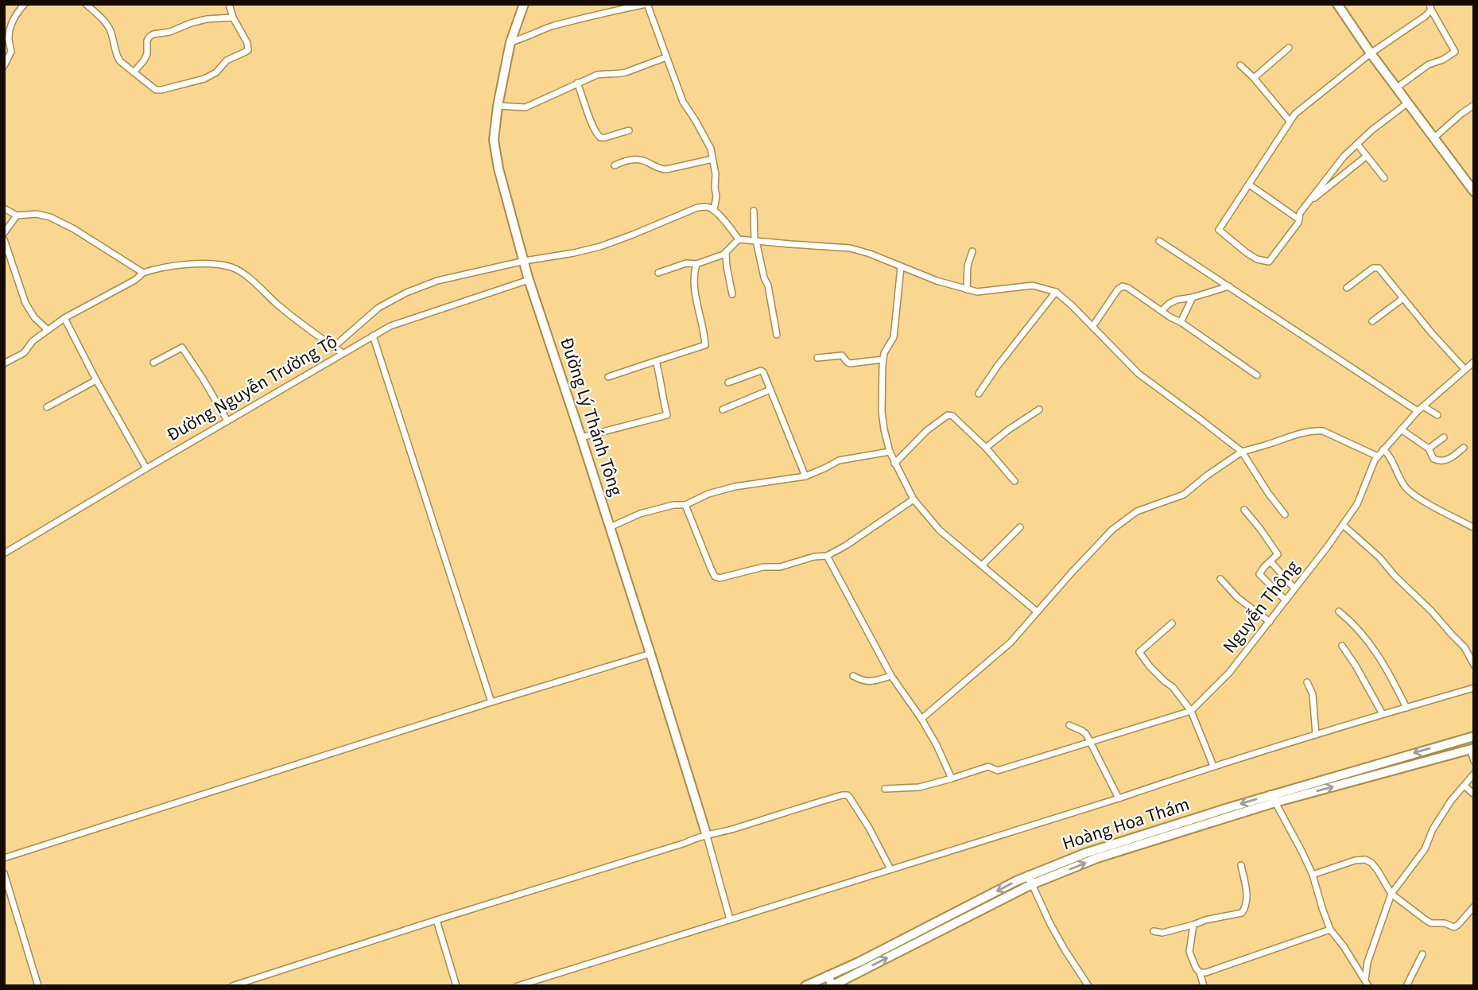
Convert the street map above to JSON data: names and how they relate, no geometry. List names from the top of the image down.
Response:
{
  "streets": {
    "main road": ["Đường Lý Thánh Tông", "Hoàng Hoa Thám"],
    "street": ["Đường Nguyễn Trường Tộ", "Nguyễn Thông"]
  },
  "crossings": [
    ["Đường Nguyễn Trường Tộ", "Đường Lý Thánh Tông"]
  ]
}
